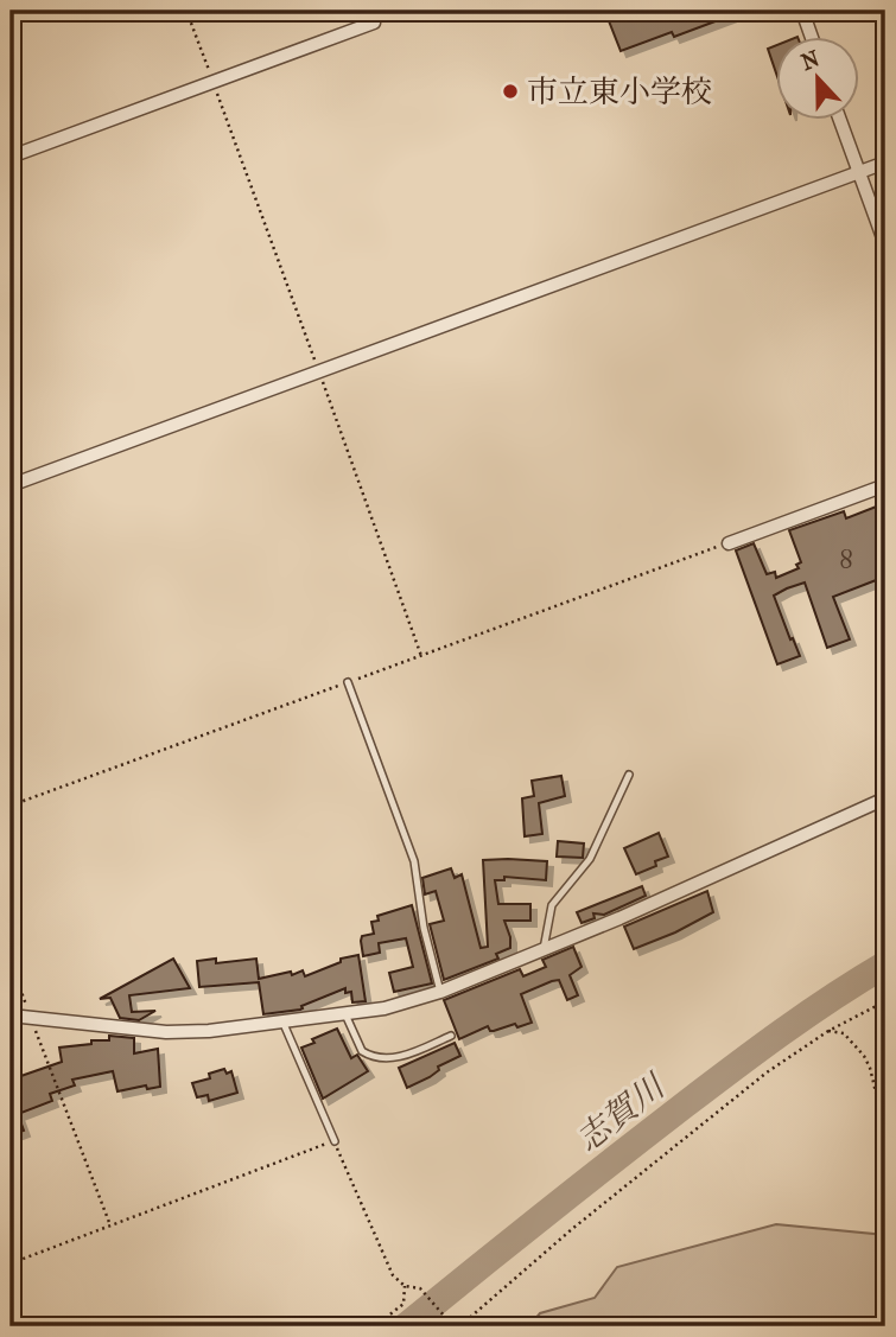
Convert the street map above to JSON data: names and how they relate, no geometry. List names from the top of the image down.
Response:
{
  "water": ["志賀川"],
  "places": ["市立東小学校"],
  "house_numbers": ["8"],
  "north": "top"
}
